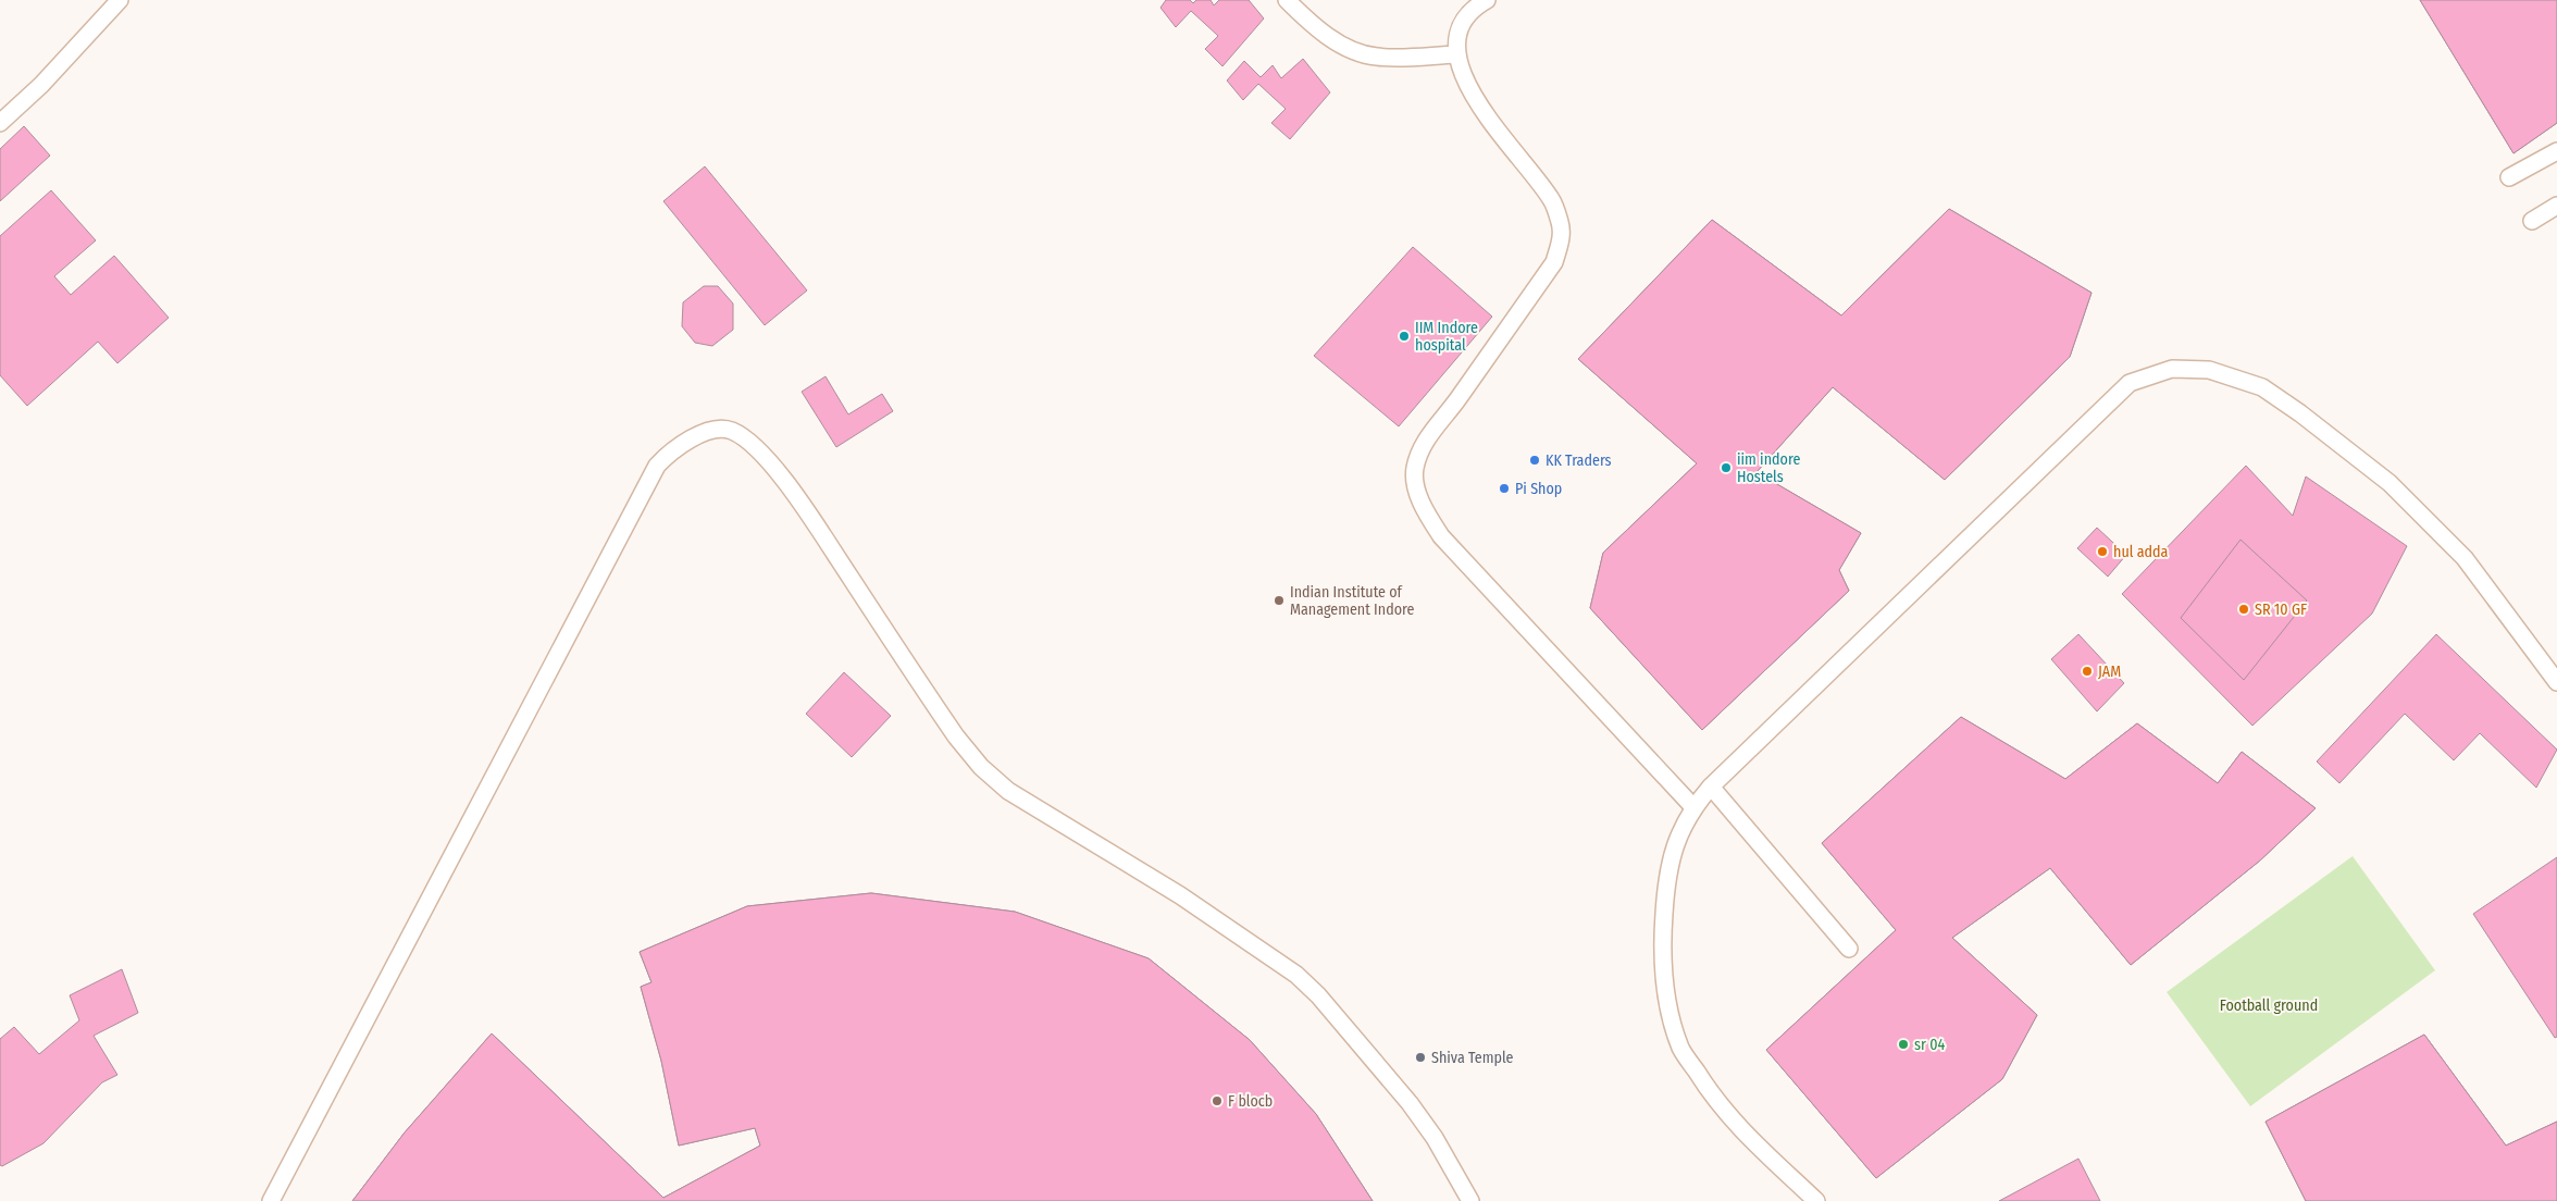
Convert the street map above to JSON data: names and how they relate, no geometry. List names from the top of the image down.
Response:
{
  "parks": ["Football ground"],
  "places": [
    "IIM Indore hospital",
    "KK Traders",
    "iim indore Hostels",
    "Pi Shop",
    "hul adda",
    "Indian Institute of Management Indore",
    "SR 10 GF",
    "JAM",
    "sr 04",
    "Shiva Temple",
    "F blocb"
  ]
}
